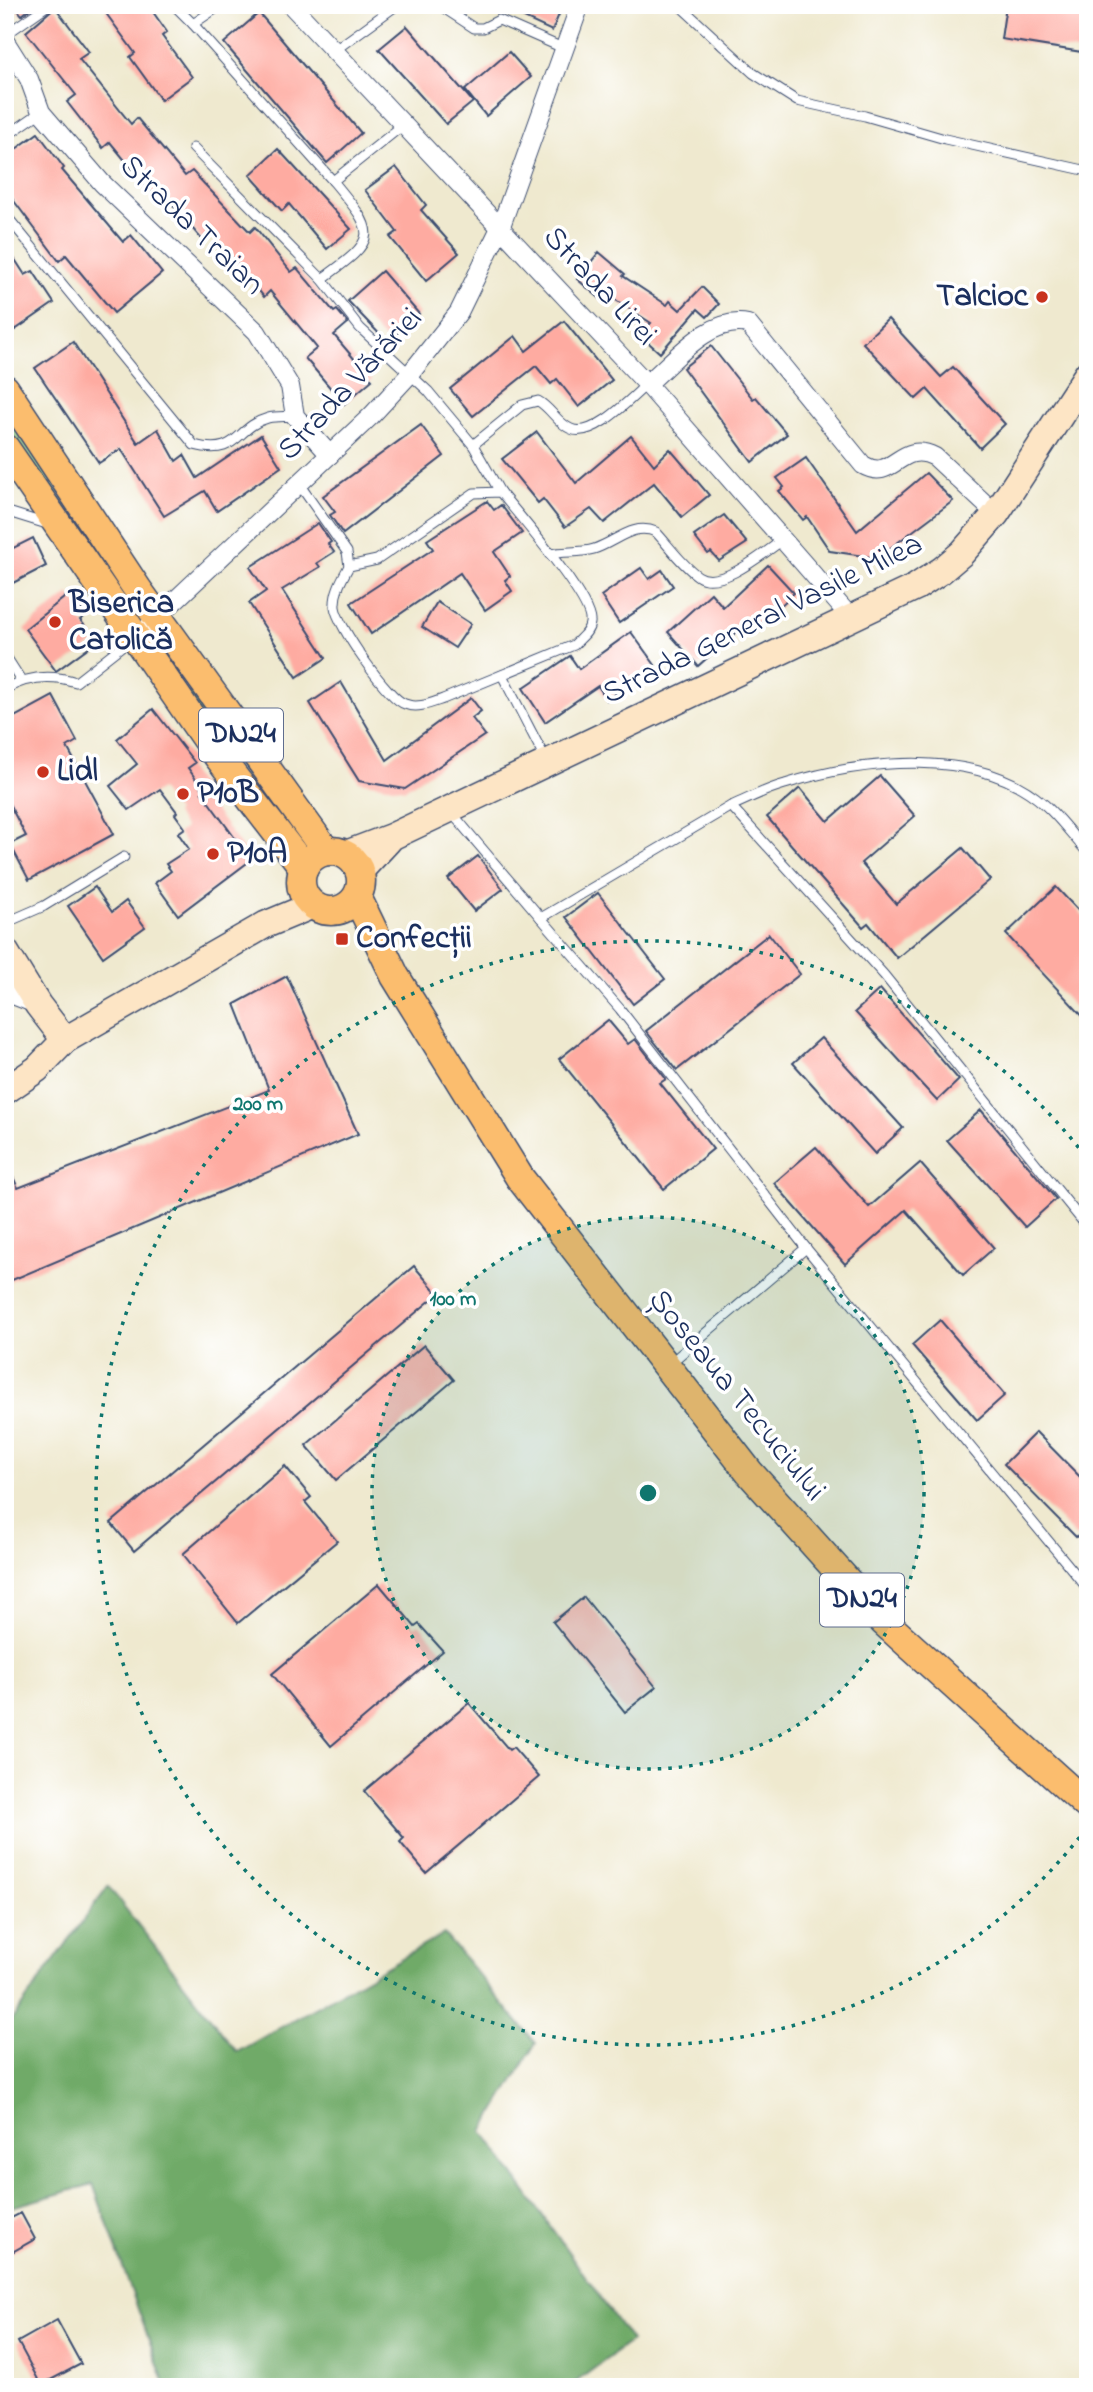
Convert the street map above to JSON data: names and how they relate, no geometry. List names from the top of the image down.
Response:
{
  "streets": {
    "main road": ["Strada General Vasile Milea", "DN24", "Șoseaua Tecuciului"],
    "street": ["Strada Traian", "Strada Lirei", "Strada Vărăriei"]
  },
  "crossings": [
    ["Strada Traian", "Strada Vărăriei"],
    ["Strada Lirei", "Strada Vărăriei"],
    ["Strada Lirei", "Strada General Vasile Milea"],
    ["Strada Vărăriei", "DN24"],
    ["Strada General Vasile Milea", "DN24"],
    ["Strada General Vasile Milea", "Șoseaua Tecuciului"],
    ["DN24", "Șoseaua Tecuciului"]
  ],
  "places": {
    "other": [
      "Talcioc",
      "Biserica Catolică",
      "Lidl",
      "P10B",
      "P10A"
    ],
    "transit": ["Confecții"]
  },
  "rings": ["200 m", "100 m"]
}
